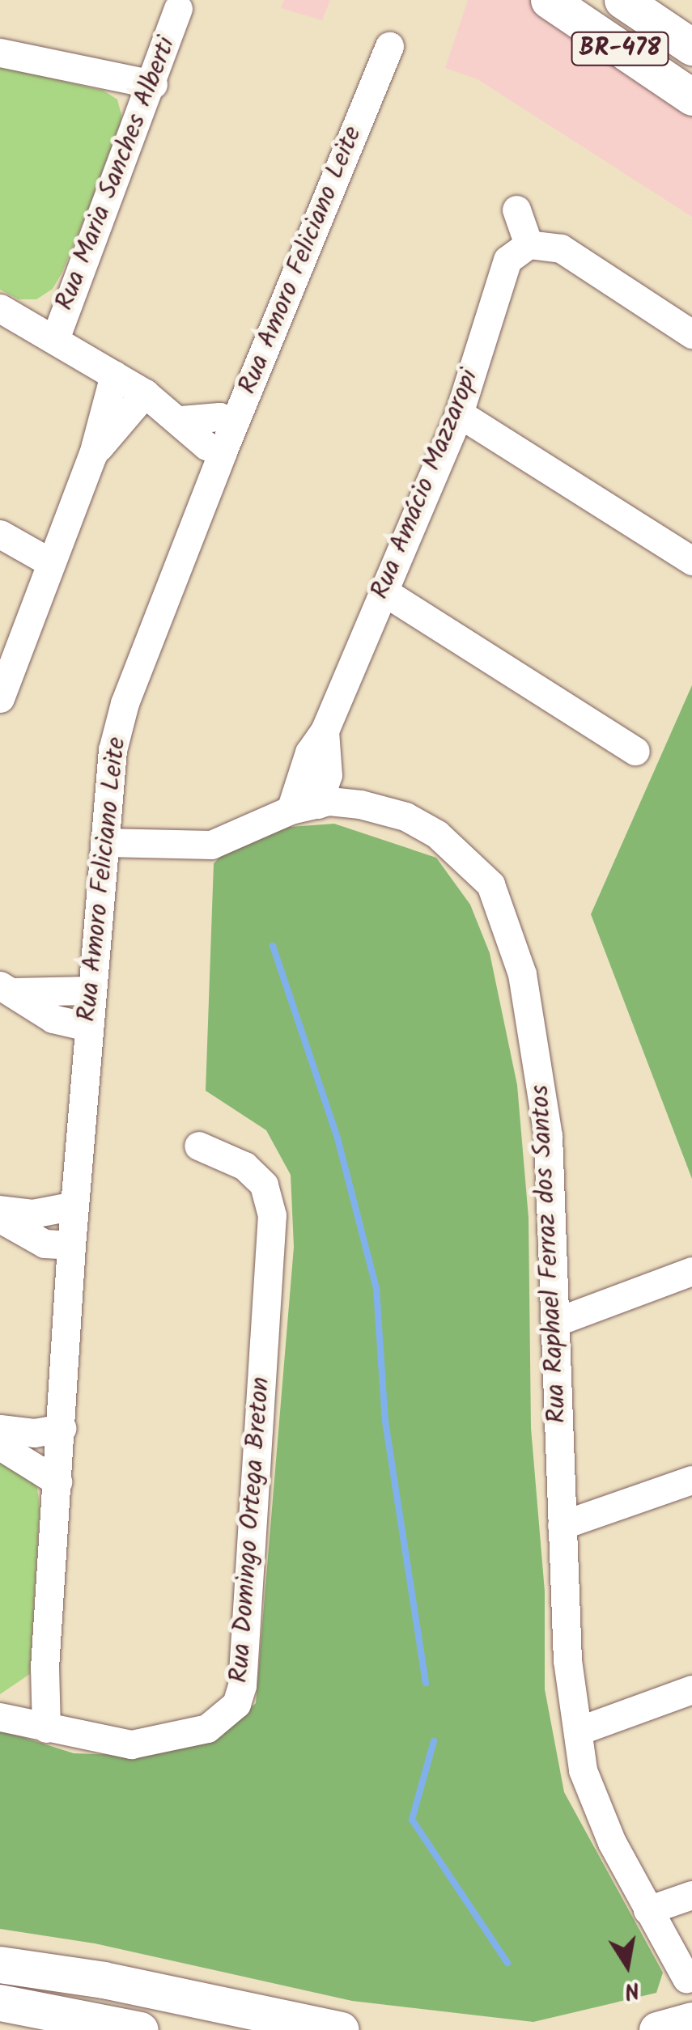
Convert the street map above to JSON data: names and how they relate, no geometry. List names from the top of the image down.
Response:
{
  "streets": {
    "main road": ["BR-478"],
    "street": [
      "Rua Maria Sanches Alberti",
      "Rua Amoro Feliciano Leite",
      "Rua Amácio Mazzaropi",
      "Rua Raphael Ferraz dos Santos",
      "Rua Domingo Ortega Breton"
    ]
  },
  "crossings": [
    ["Rua Amoro Feliciano Leite", "Rua Raphael Ferraz dos Santos"],
    ["Rua Amoro Feliciano Leite", "Rua Domingo Ortega Breton"],
    ["Rua Amácio Mazzaropi", "Rua Raphael Ferraz dos Santos"]
  ],
  "north": "bottom"
}
